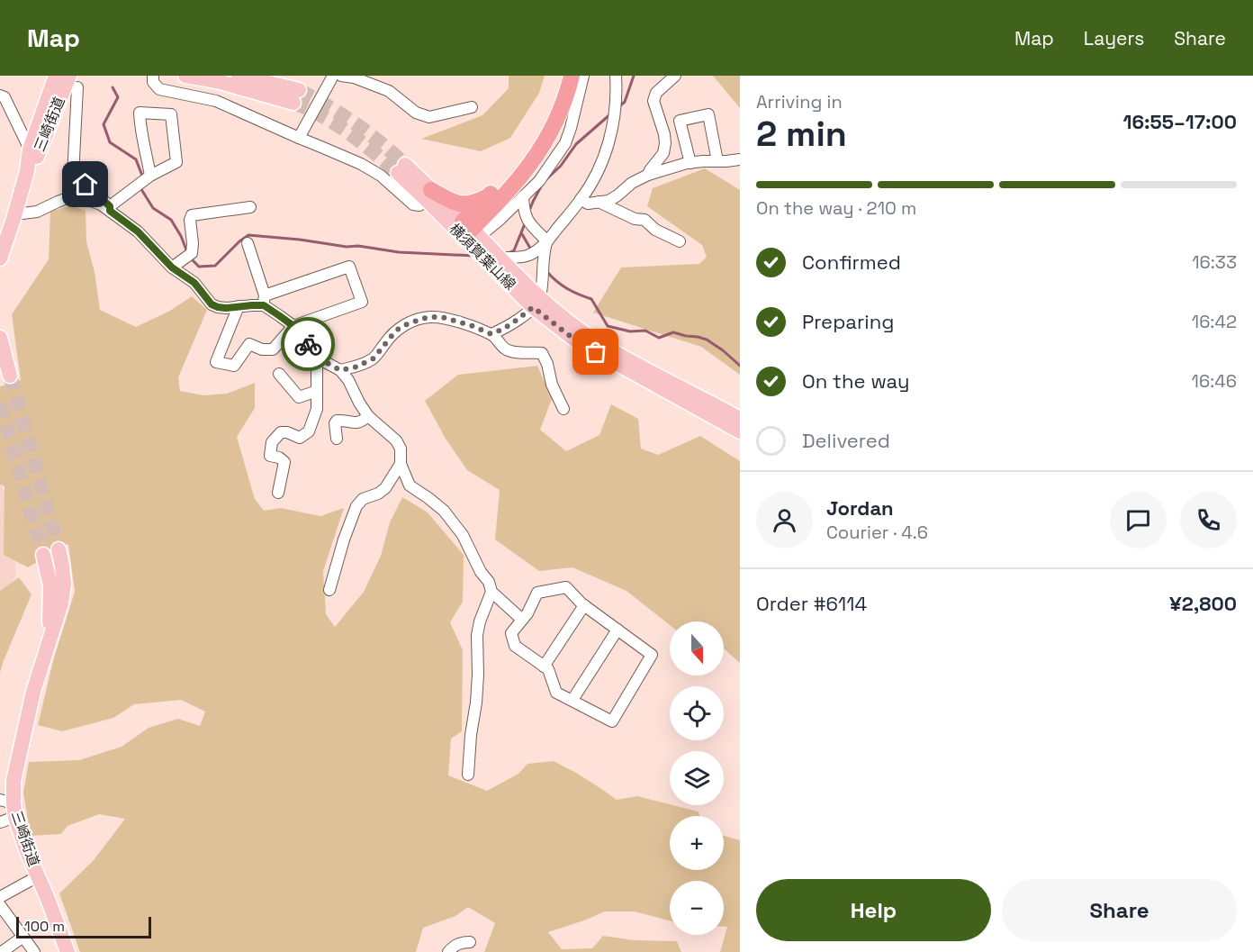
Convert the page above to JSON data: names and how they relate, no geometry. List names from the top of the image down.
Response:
{
  "streets": {
    "main road": ["三崎街道", "横須賀葉山線"]
  },
  "scale_bar": "100 m",
  "north": "bottom",
  "page": {
    "header": "Map",
    "nav": ["Map", "Layers", "Share"],
    "heading": ["2 min", "Arriving in", "16:55–17:00"],
    "panel": [
      "Jordan",
      "Courier · 4.6",
      "Order #6114",
      "¥2,800"
    ],
    "bar": "On the way · 210 m",
    "list": [
      ["Confirmed", "16:33"],
      ["Preparing", "16:42"],
      ["On the way", "16:46"],
      "Delivered"
    ],
    "map_buttons": ["+", "−"],
    "buttons": ["Help", "Share"],
    "scale": "100 m"
  }
}
